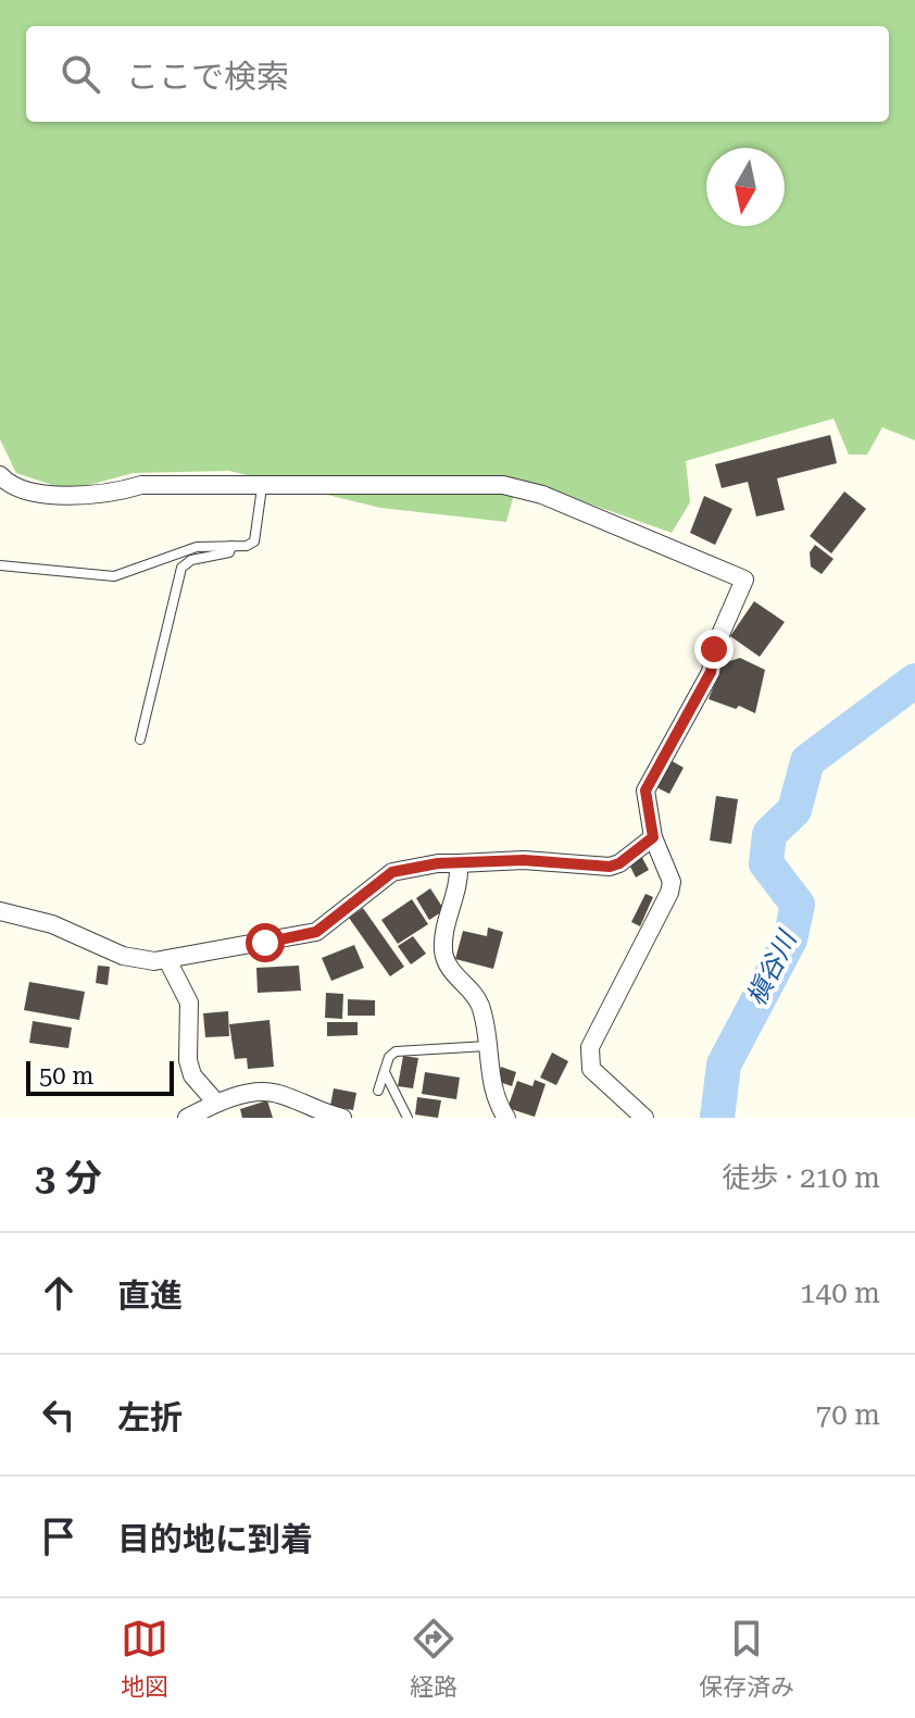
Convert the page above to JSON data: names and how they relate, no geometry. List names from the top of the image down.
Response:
{
  "water": ["槇谷川"],
  "scale_bar": "50 m",
  "north": "bottom",
  "page": {
    "search": "ここで検索",
    "scale": "50 m",
    "heading": ["3 分", "徒歩 · 210 m"],
    "list": [
      ["直進", "140 m"],
      ["左折", "70 m"],
      "目的地に到着"
    ],
    "nav": ["地図", "経路", "保存済み"]
  }
}
